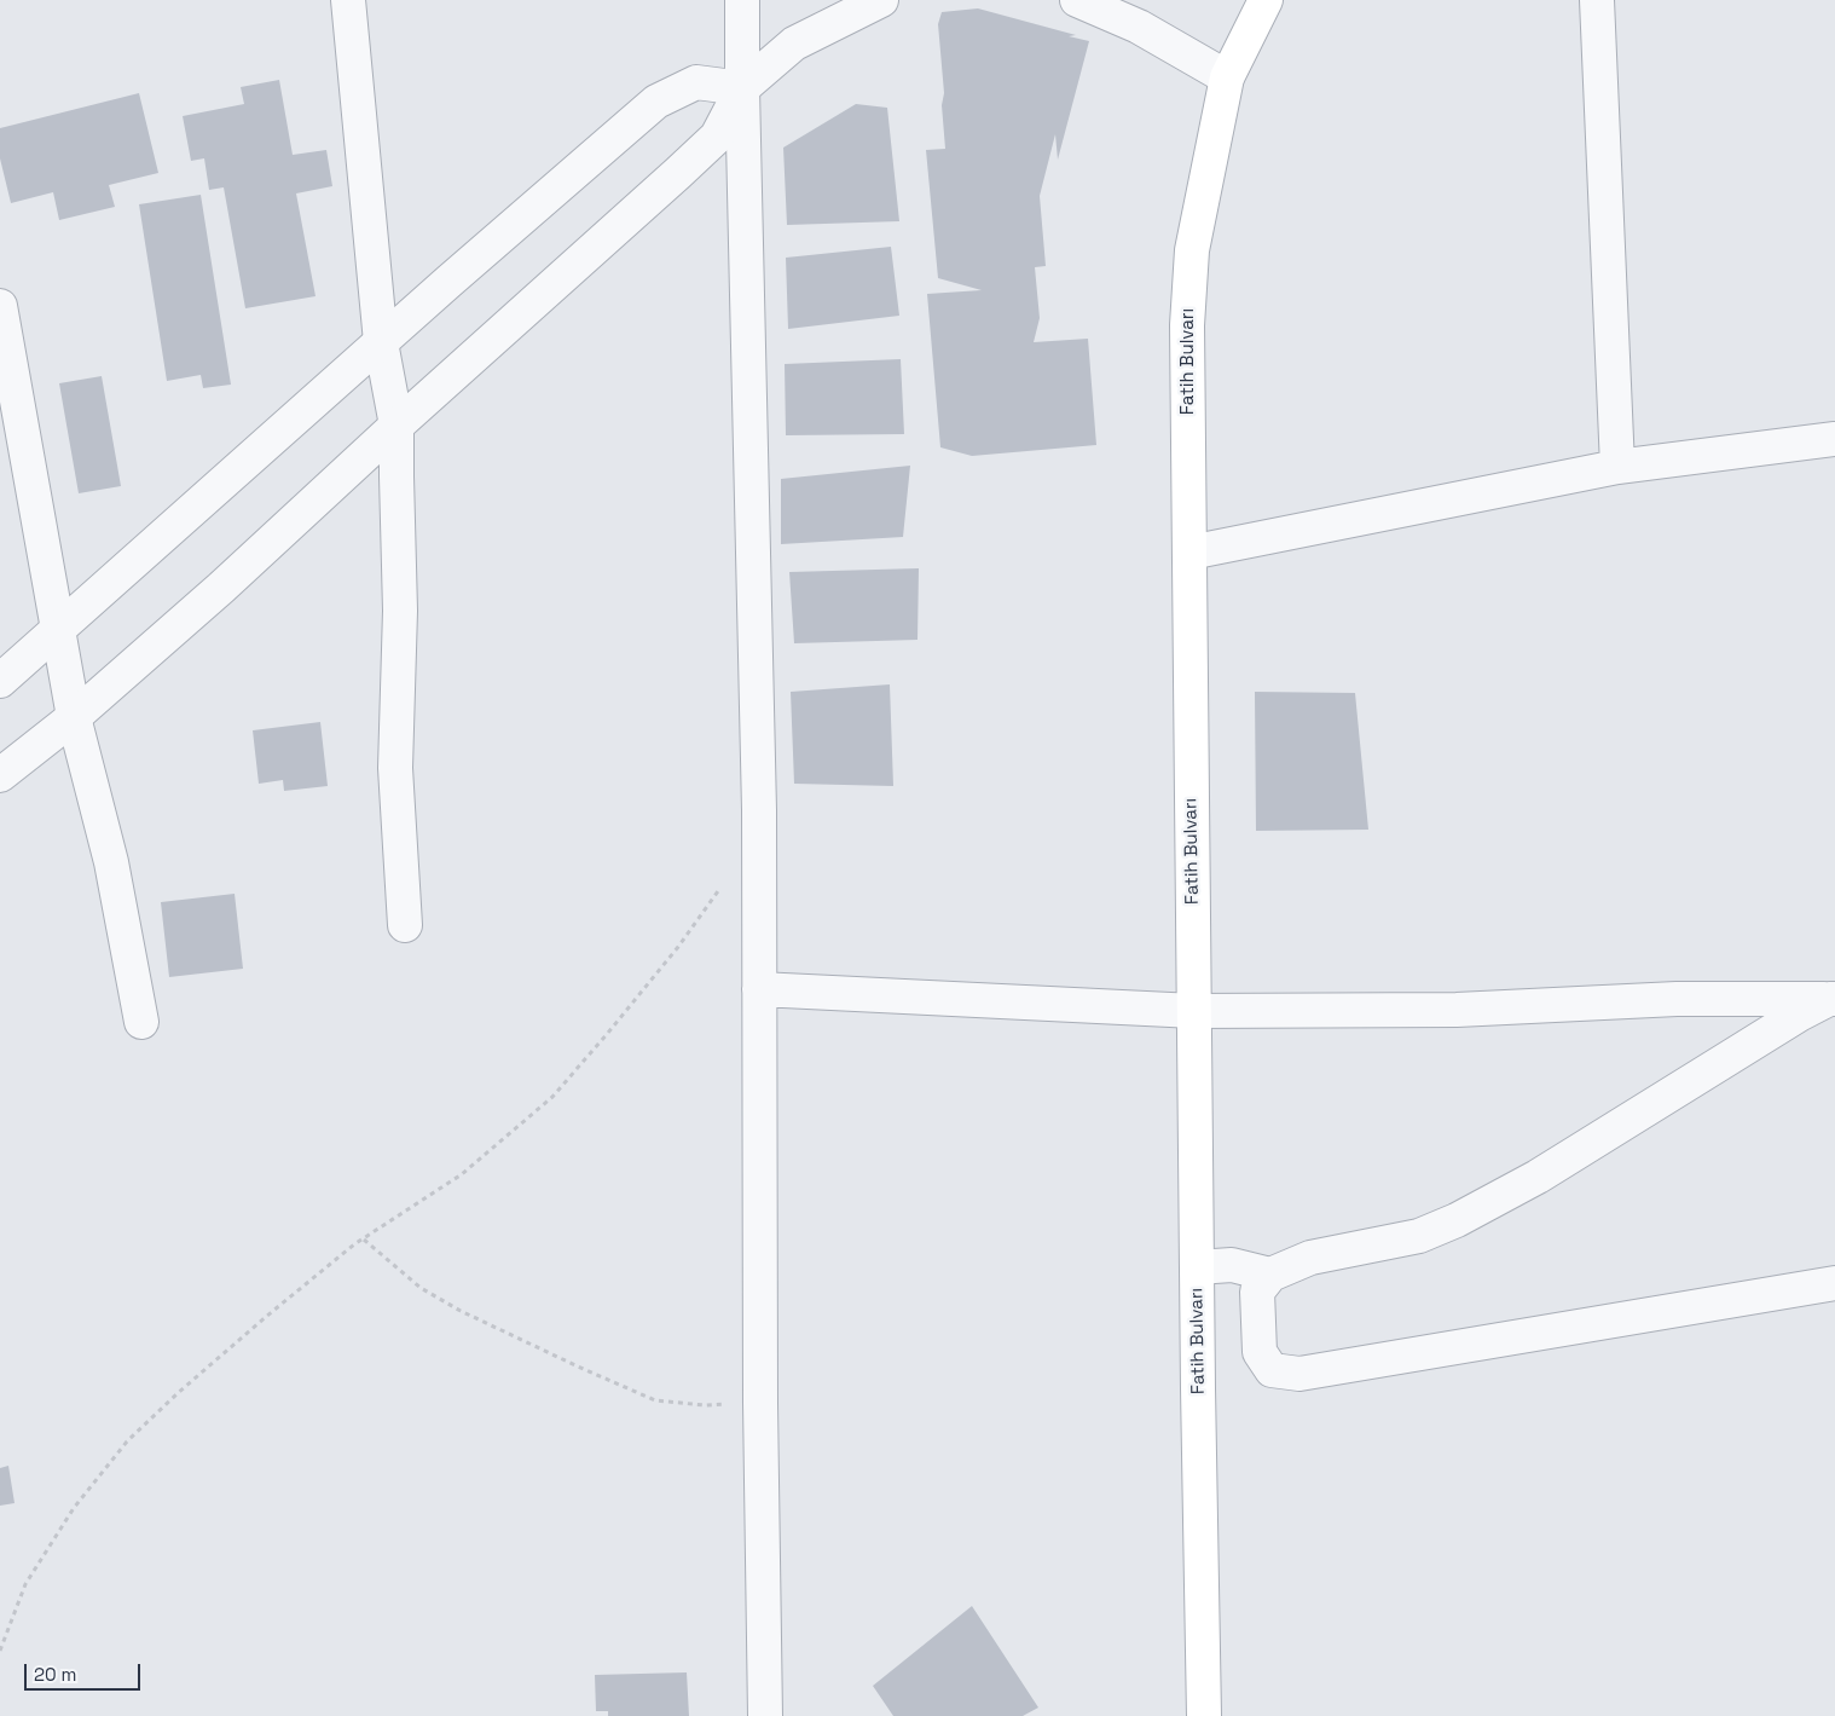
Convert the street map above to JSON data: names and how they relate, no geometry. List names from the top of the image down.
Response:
{
  "streets": {
    "main road": ["Fatih Bulvarı"]
  },
  "scale_bar": "20 m"
}
